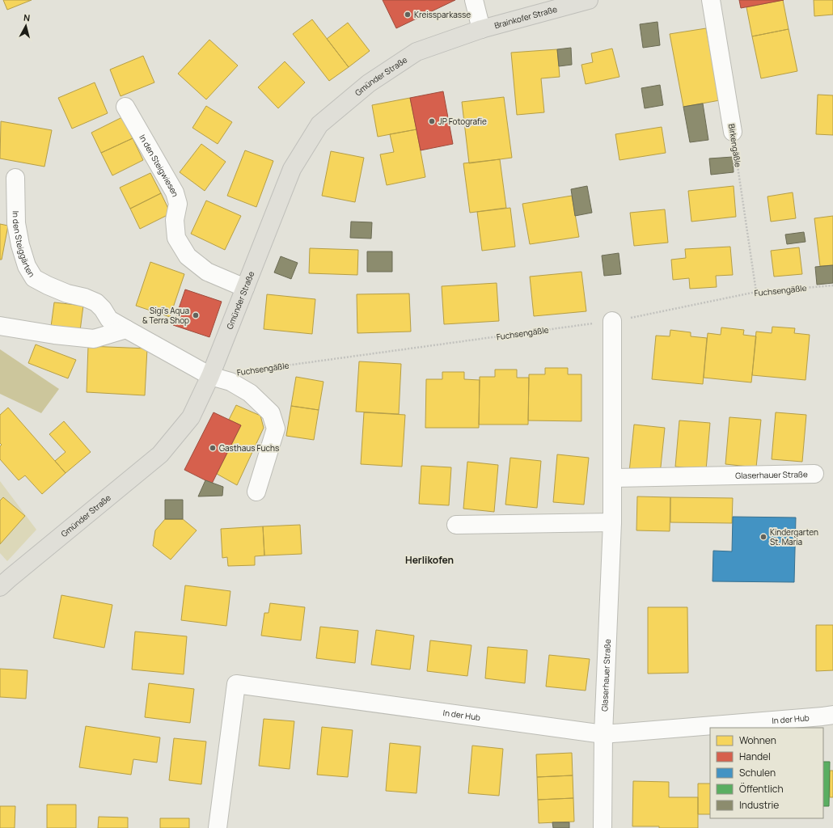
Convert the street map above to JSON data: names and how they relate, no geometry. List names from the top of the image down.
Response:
{
  "streets": {
    "main road": ["Brainkofer Straße", "Gmünder Straße"],
    "street": [
      "Birkengäßle",
      "In den Steigwiesen",
      "In den Steiggärten",
      "Glaserhauer Straße",
      "In der Hub"
    ],
    "path": ["Fuchsengäßle"]
  },
  "crossings": [
    ["Brainkofer Straße", "Gmünder Straße"],
    ["Gmünder Straße", "In den Steigwiesen"],
    ["Gmünder Straße", "In den Steiggärten"],
    ["Birkengäßle", "Fuchsengäßle"],
    ["Fuchsengäßle", "Glaserhauer Straße"],
    ["Glaserhauer Straße", "In der Hub"]
  ],
  "districts": ["Herlikofen"],
  "places": [
    "Kreissparkasse",
    "JP Fotografie",
    "Sigi's Aqua & Terra Shop",
    "Gasthaus Fuchs",
    "Kindergarten St. Maria"
  ],
  "legend": [
    "Wohnen",
    "Handel",
    "Schulen",
    "Öffentlich",
    "Industrie"
  ],
  "north": "top"
}
